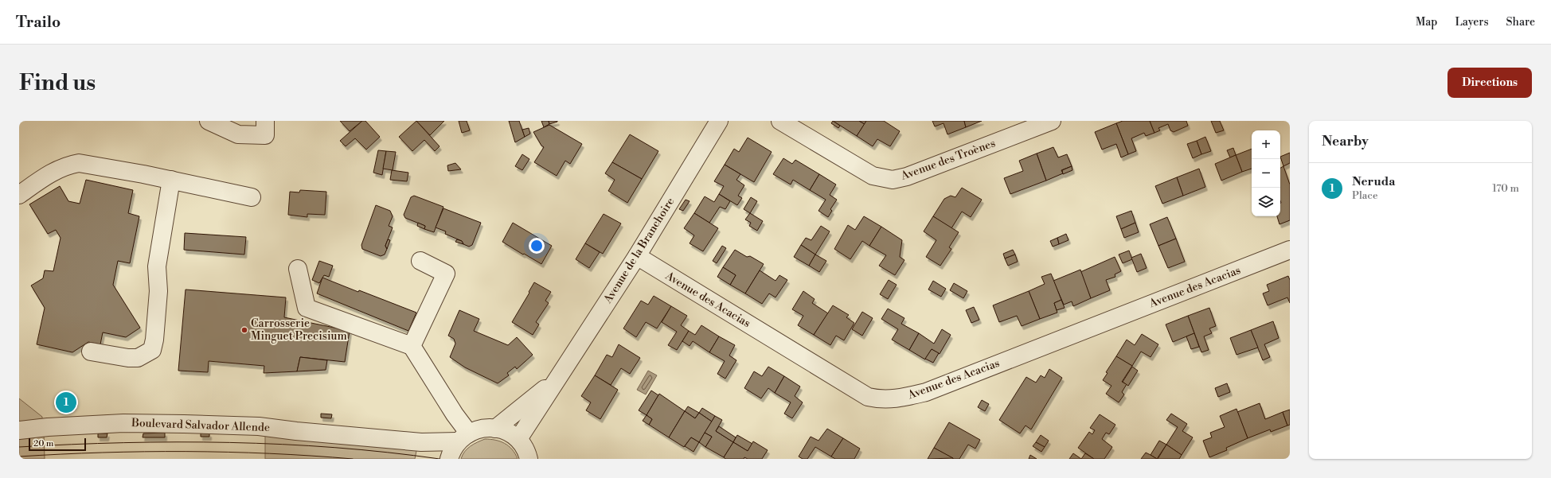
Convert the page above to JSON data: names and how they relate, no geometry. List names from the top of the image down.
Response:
{
  "streets": {
    "street": [
      "Avenue des Troènes",
      "Avenue de la Branchoire",
      "Avenue des Acacias",
      "Boulevard Salvador Allende"
    ]
  },
  "crossings": [
    ["Avenue de la Branchoire", "Avenue des Acacias"],
    ["Avenue de la Branchoire", "Boulevard Salvador Allende"]
  ],
  "places": ["Carrosserie Minguet Precisium"],
  "scale_bar": "20 m",
  "page": {
    "header": "Trailo",
    "nav": ["Map", "Layers", "Share"],
    "buttons": "Directions",
    "title": "Find us",
    "heading": "Nearby",
    "map_buttons": ["+", "−"],
    "list": [
      {
        "mark": "1",
        "name": "Neruda",
        "note": "Place",
        "value": "170 m"
      }
    ],
    "pins": "1",
    "scale": "20 m"
  }
}
